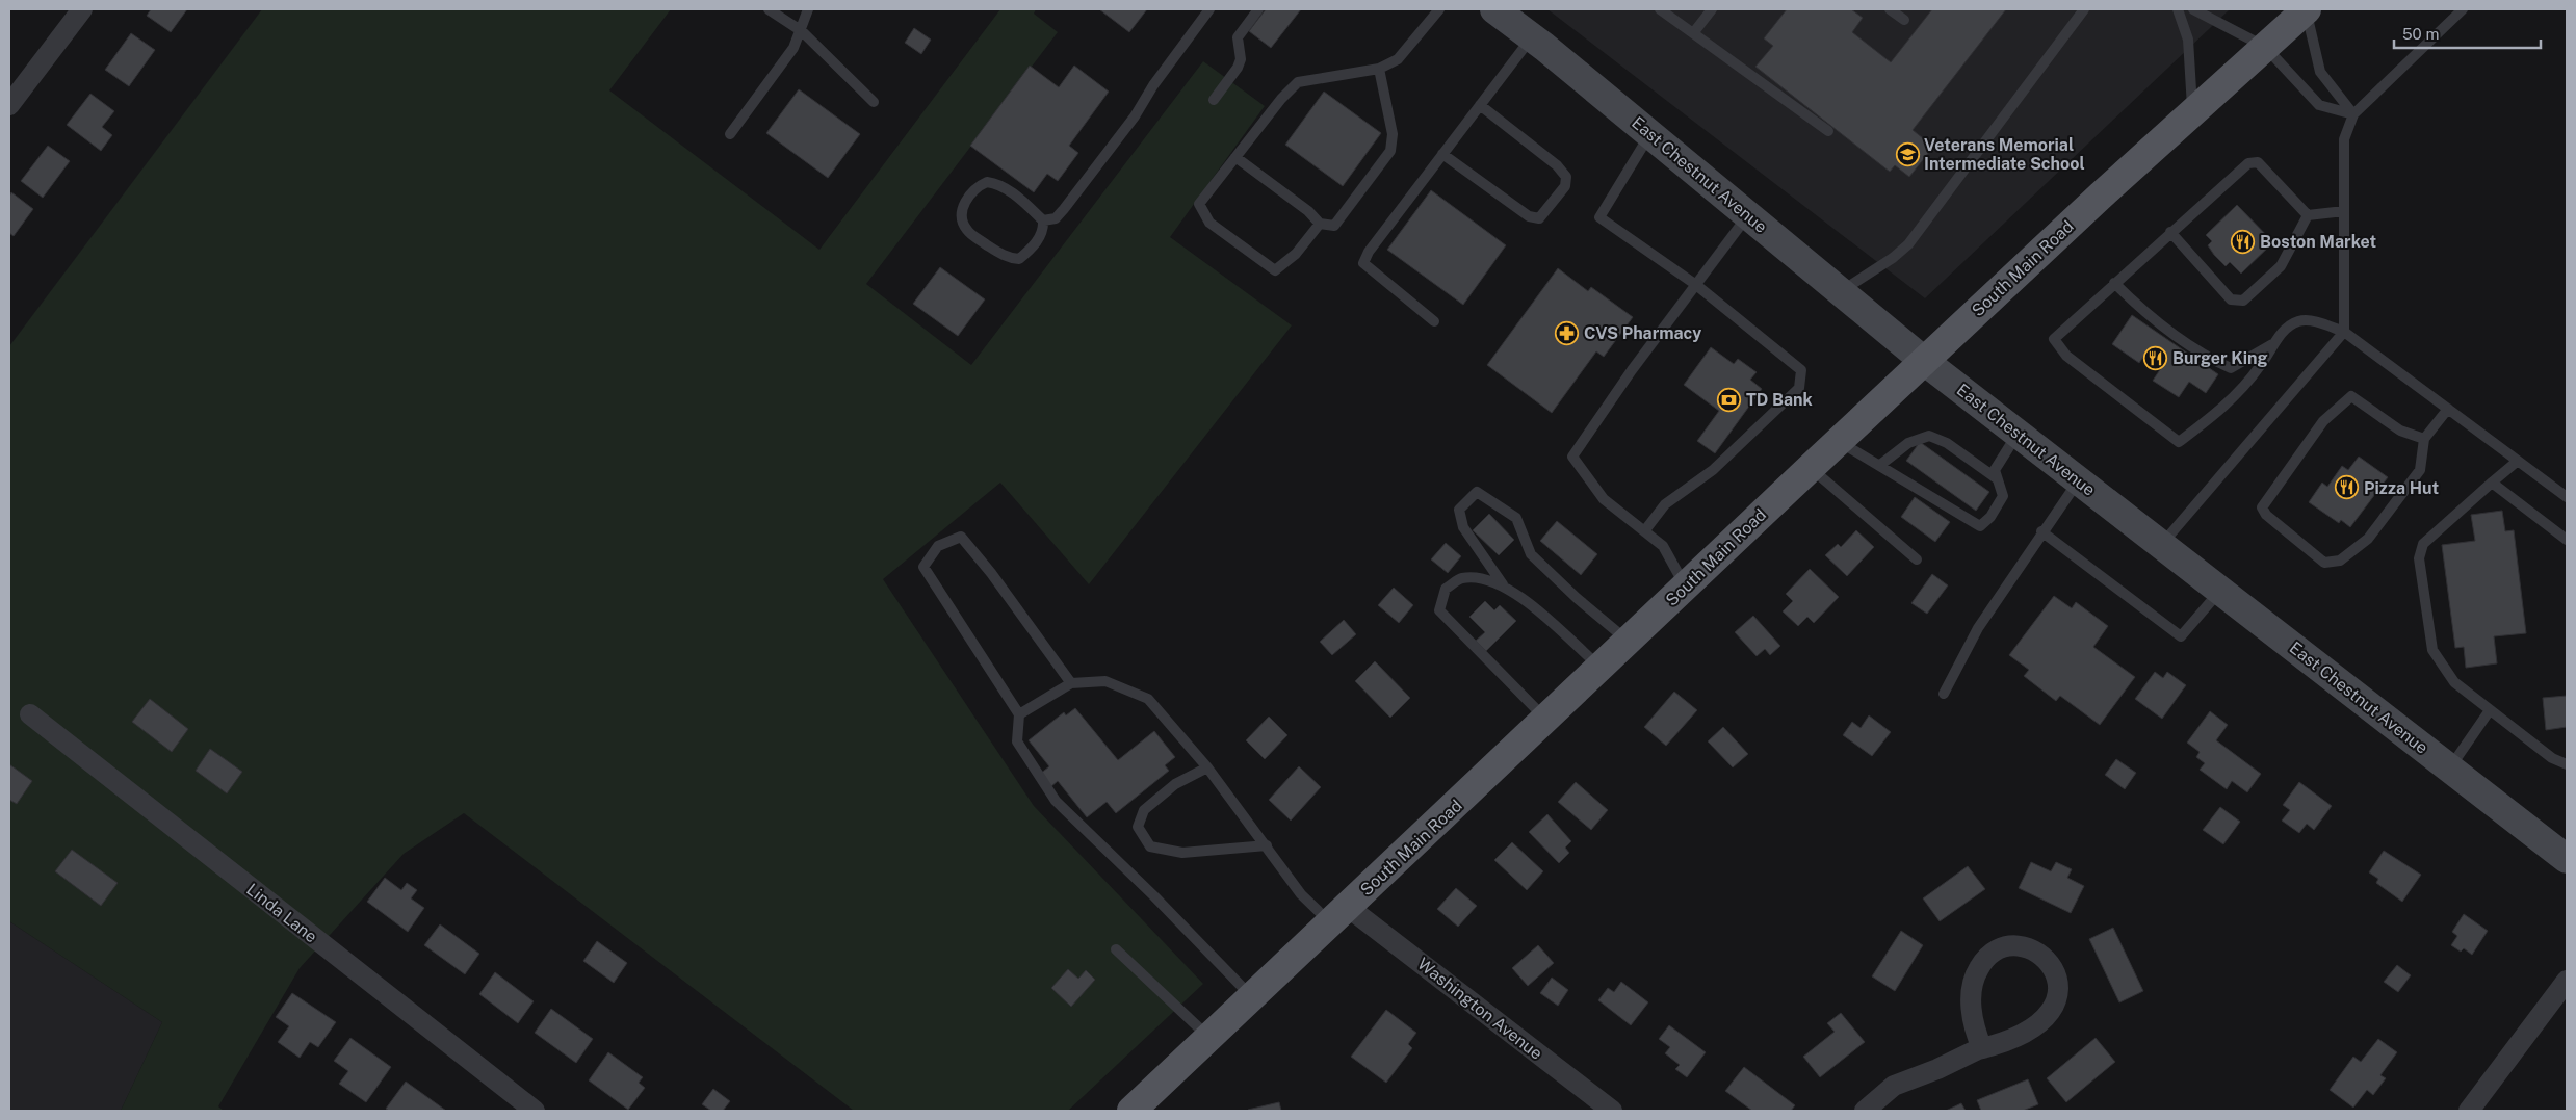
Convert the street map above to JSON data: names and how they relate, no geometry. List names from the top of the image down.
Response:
{
  "streets": {
    "main road": ["South Main Road"],
    "street": ["East Chestnut Avenue", "Linda Lane", "Washington Avenue"]
  },
  "crossings": [
    ["East Chestnut Avenue", "South Main Road"],
    ["South Main Road", "Washington Avenue"]
  ],
  "places": {
    "school or university": ["Veterans Memorial Intermediate School"],
    "restaurant": ["Boston Market", "Burger King", "Pizza Hut"],
    "pharmacy": ["CVS Pharmacy"],
    "bank": ["TD Bank"]
  },
  "scale_bar": "50 m"
}
